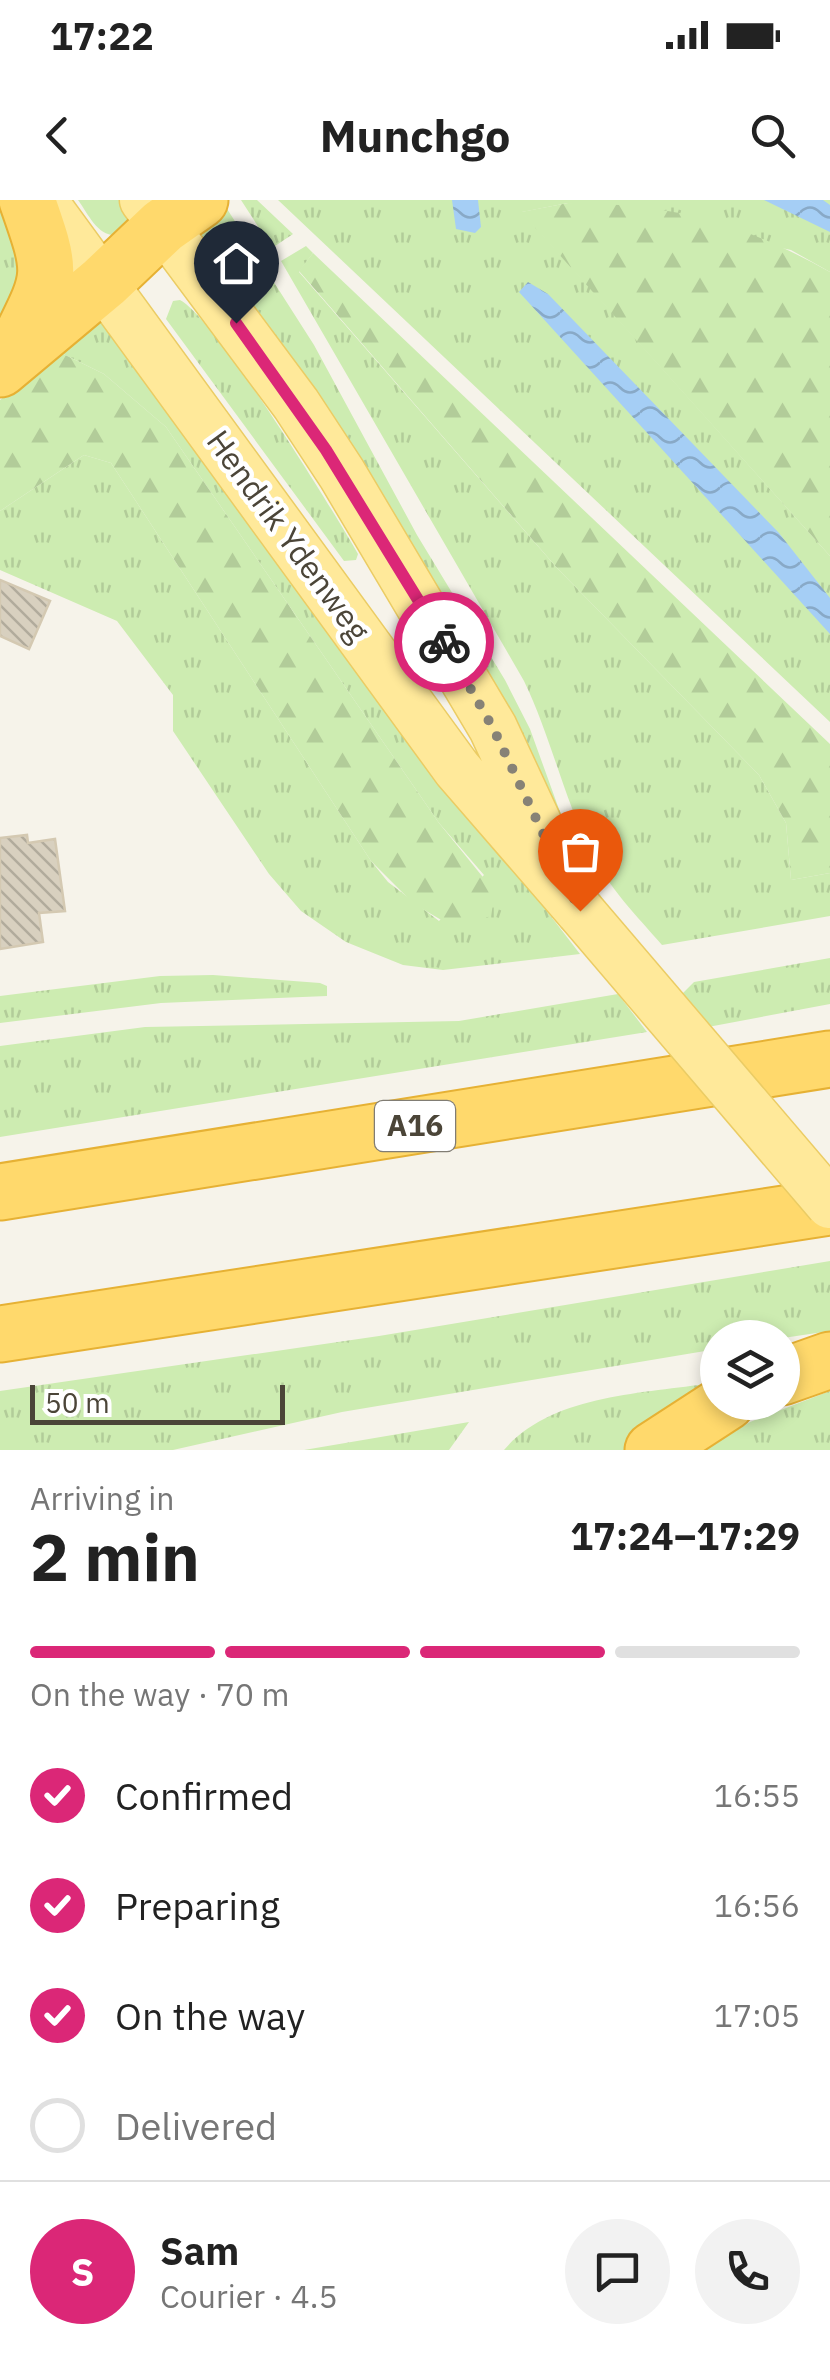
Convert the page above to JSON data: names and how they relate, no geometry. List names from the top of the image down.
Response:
{
  "streets": {
    "highway": ["A16"],
    "main road": ["Hendrik Ydenweg"]
  },
  "scale_bar": "50 m",
  "page": {
    "status": "17:22",
    "header": "Munchgo",
    "scale": "50 m",
    "heading": ["2 min", "Arriving in", "17:24–17:29"],
    "panel": ["Sam", "Courier · 4.5"],
    "bar": "On the way · 70 m",
    "list": [
      ["Confirmed", "16:55"],
      ["Preparing", "16:56"],
      ["On the way", "17:05"],
      "Delivered"
    ],
    "round": "S"
  }
}
